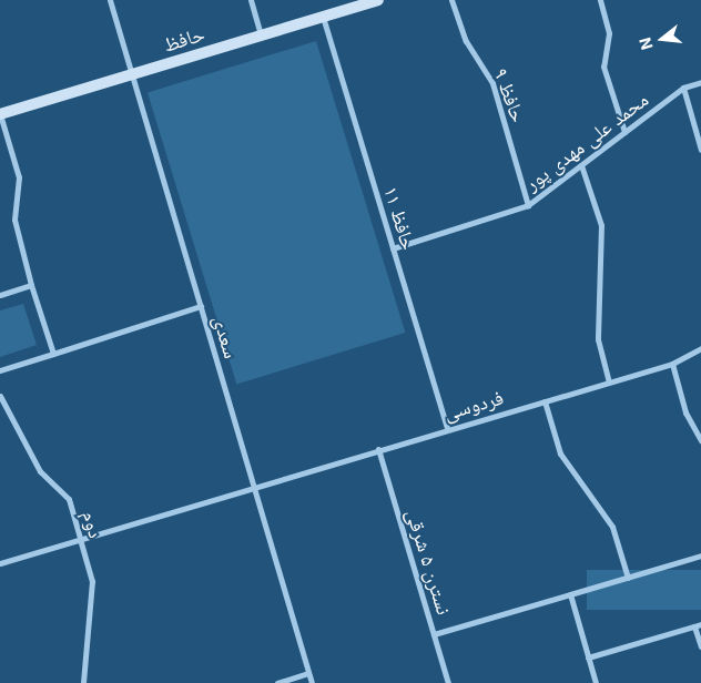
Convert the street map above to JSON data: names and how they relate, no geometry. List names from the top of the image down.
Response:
{
  "streets": {
    "street": [
      "حافظ",
      "حافظ ۹",
      "محمد علی مهدی پور",
      "حافظ ۱۱",
      "سعدی",
      "فردوسی",
      "دوم",
      "نسترن ۵ شرقی"
    ]
  },
  "crossings": [
    ["حافظ", "حافظ ۱۱"],
    ["حافظ", "سعدی"],
    ["حافظ ۹", "محمد علی مهدی پور"],
    ["محمد علی مهدی پور", "حافظ ۱۱"],
    ["حافظ ۱۱", "فردوسی"],
    ["سعدی", "فردوسی"],
    ["فردوسی", "دوم"],
    ["فردوسی", "نسترن ۵ شرقی"]
  ],
  "north": "left"
}
